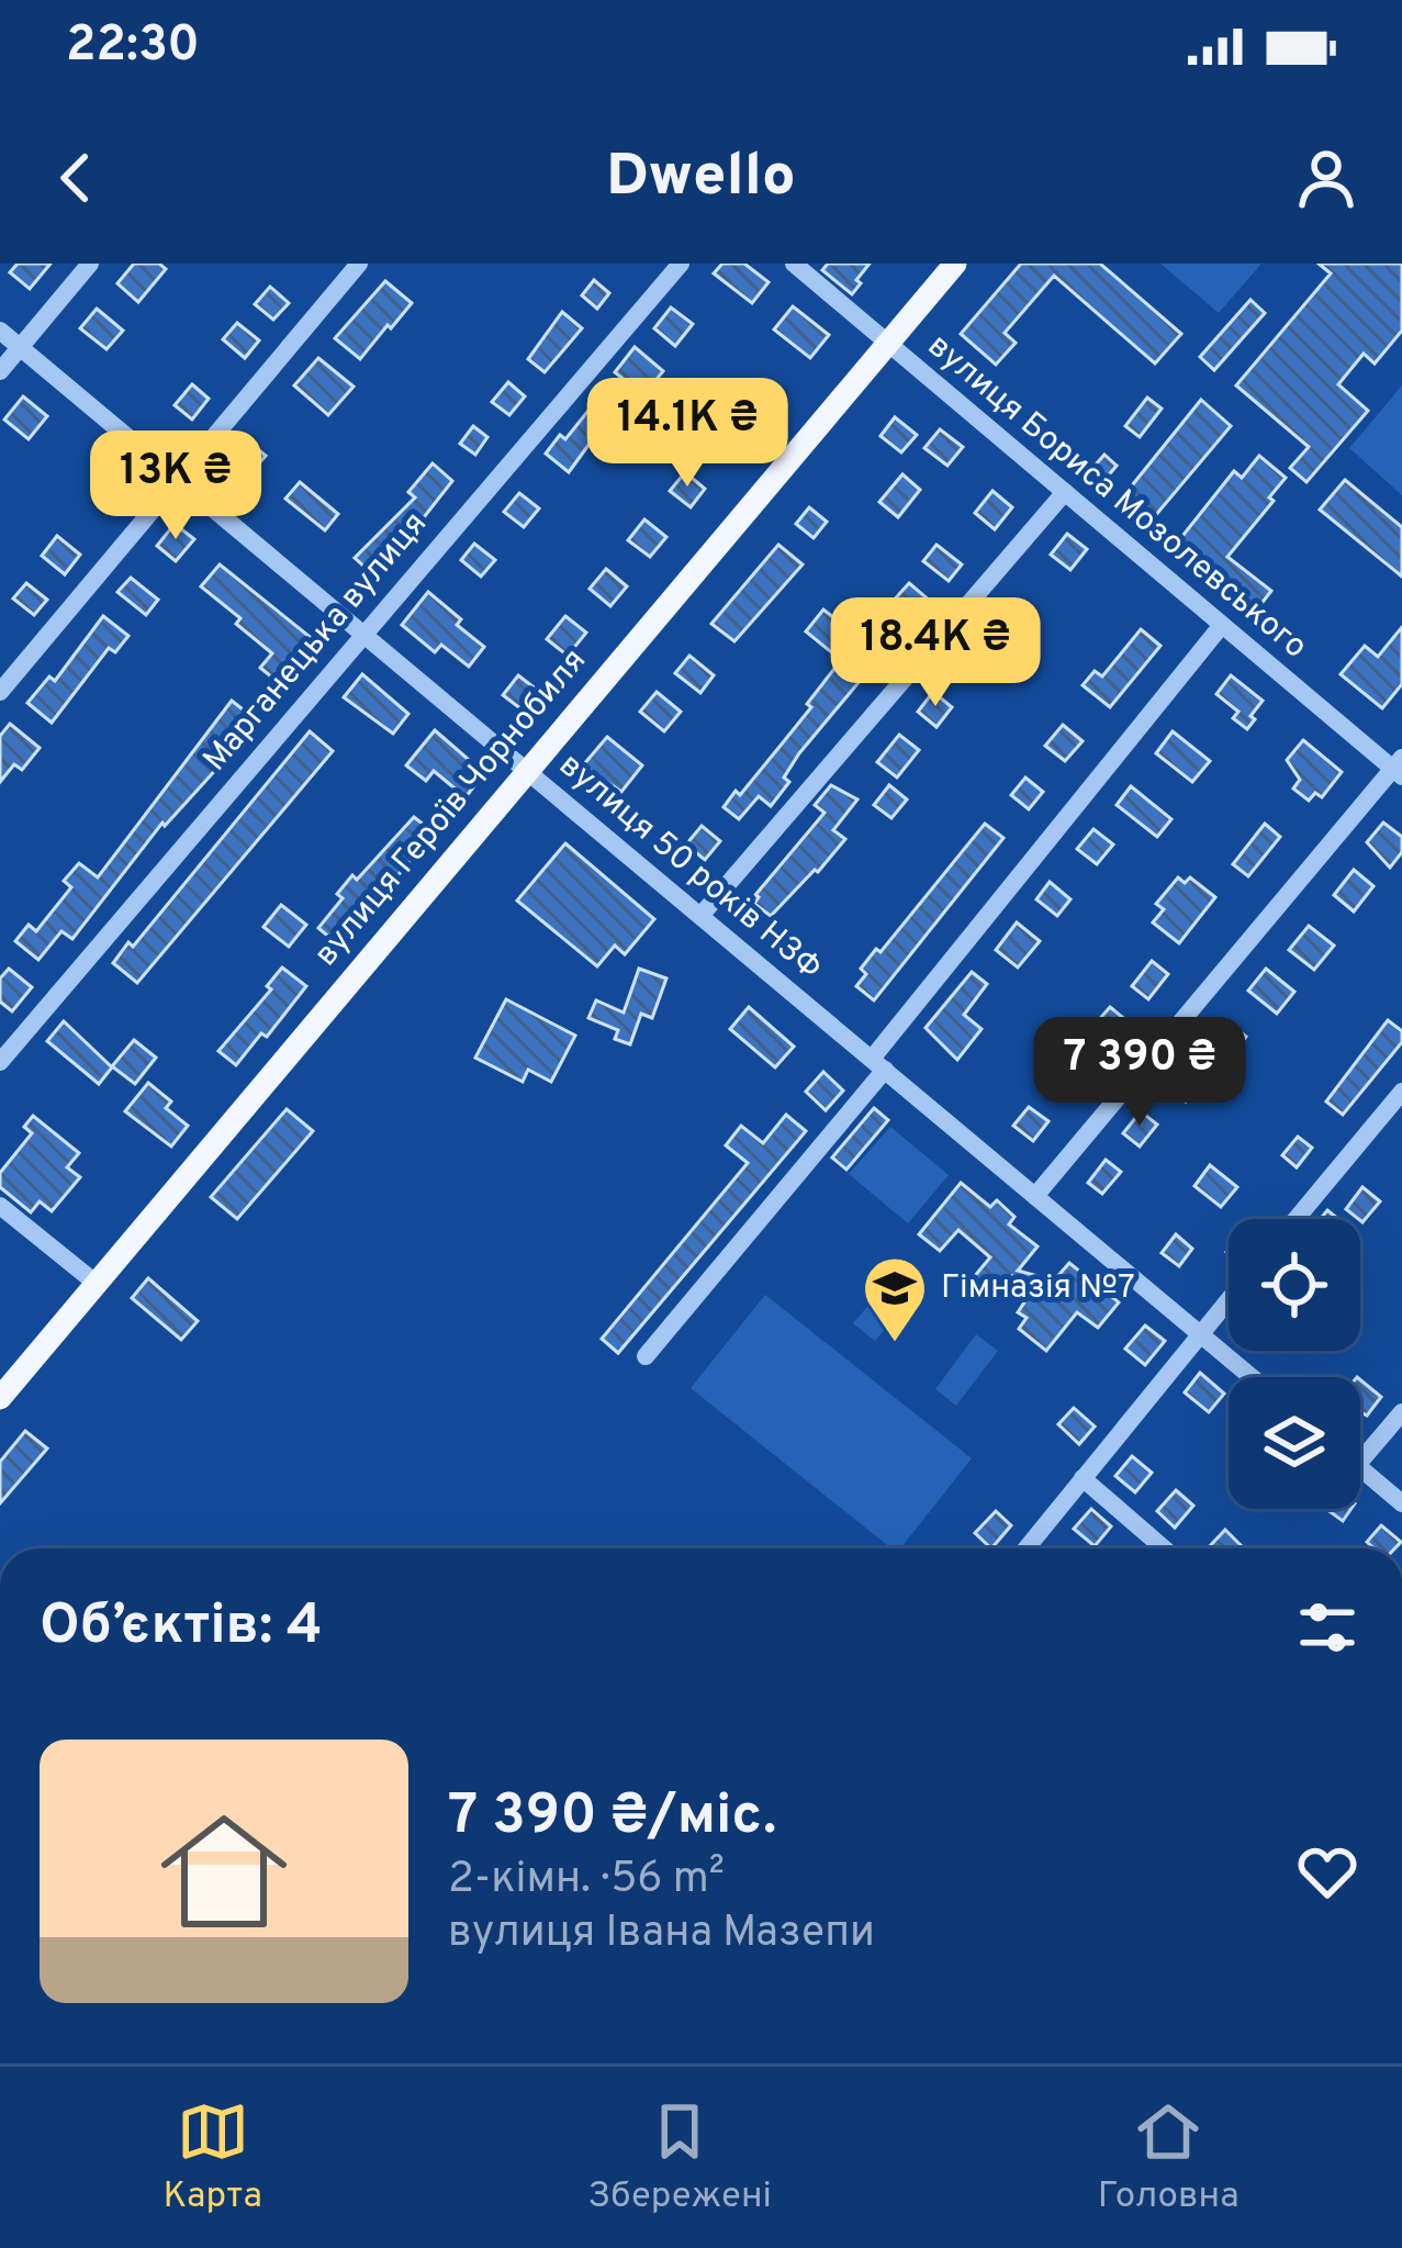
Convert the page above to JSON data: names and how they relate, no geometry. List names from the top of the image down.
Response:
{
  "streets": {
    "main road": ["вулиця Героїв Чорнобиля"],
    "street": ["вулиця Бориса Мозолевського", "Марганецька вулиця", "вулиця 50 років НЗФ"]
  },
  "crossings": [
    ["вулиця Бориса Мозолевського", "вулиця Героїв Чорнобиля"],
    ["Марганецька вулиця", "вулиця 50 років НЗФ"],
    ["вулиця Героїв Чорнобиля", "вулиця 50 років НЗФ"]
  ],
  "places": {
    "school or university": ["Гімназія №7"]
  },
  "page": {
    "status": "22:30",
    "header": "Dwello",
    "price": [
      "14.1K ₴",
      "13K ₴",
      "18.4K ₴",
      "7 390 ₴"
    ],
    "heading": "Об’єктів: 4",
    "list": [
      {
        "name": "7 390 ₴/міс.",
        "note": "2-кімн. · 56 m² · вулиця Івана Мазепи"
      }
    ],
    "tabs": ["Карта", "Збережені", "Головна"]
  }
}
